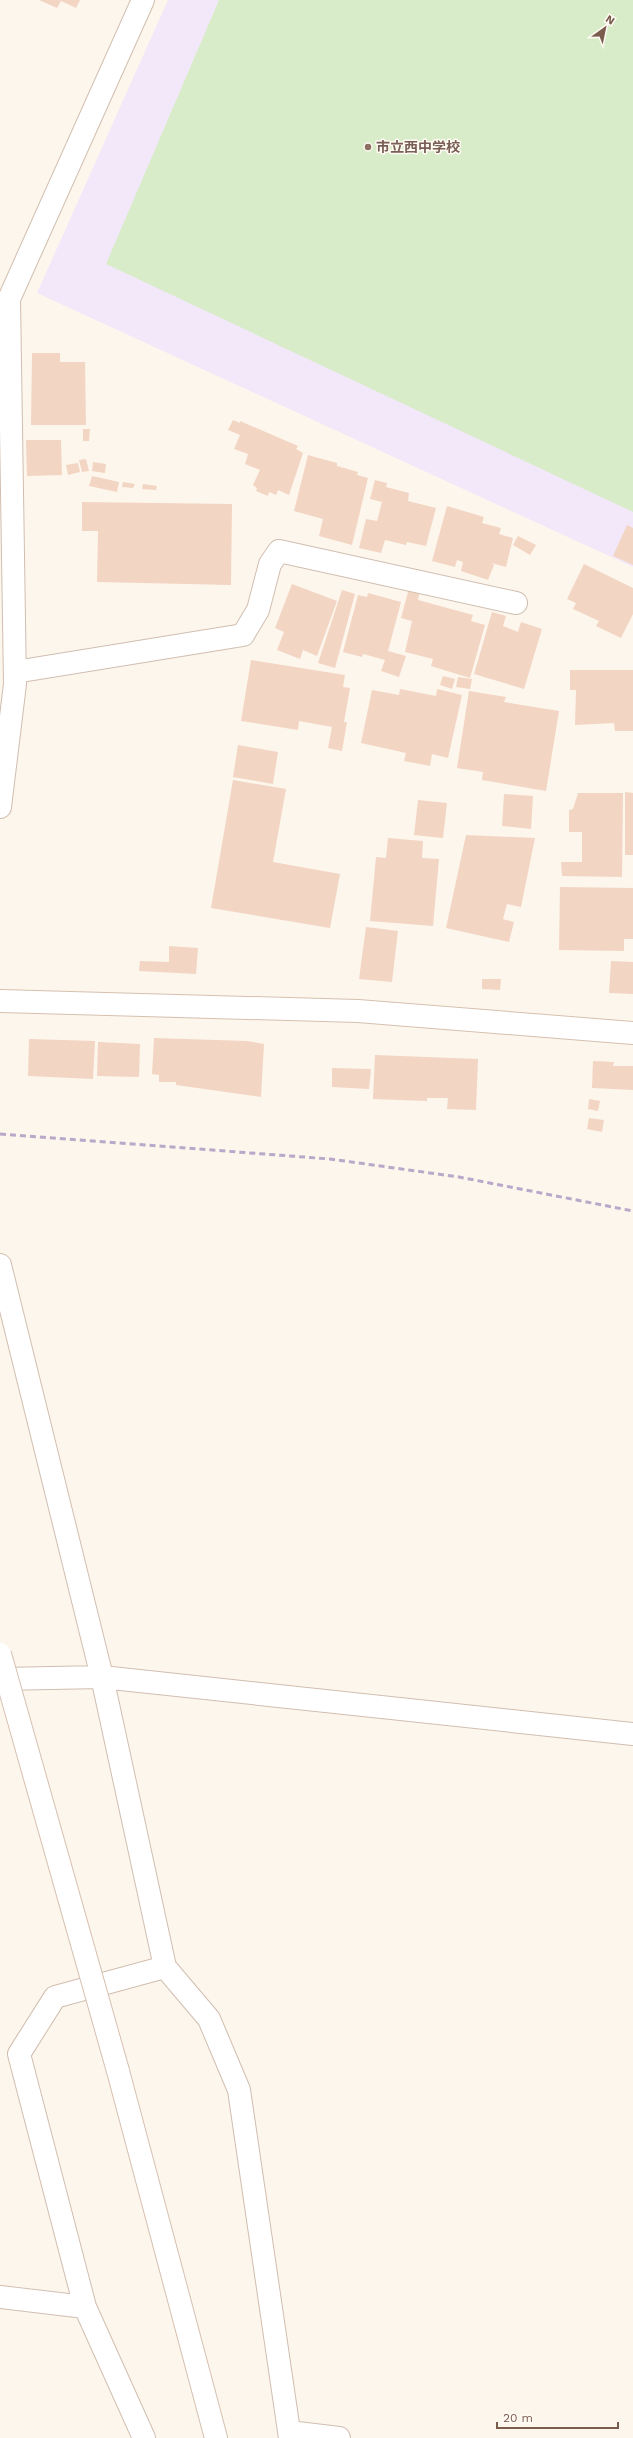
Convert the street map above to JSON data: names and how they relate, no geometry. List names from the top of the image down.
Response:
{
  "places": ["市立西中学校"],
  "scale_bar": "20 m",
  "north": "top right"
}
